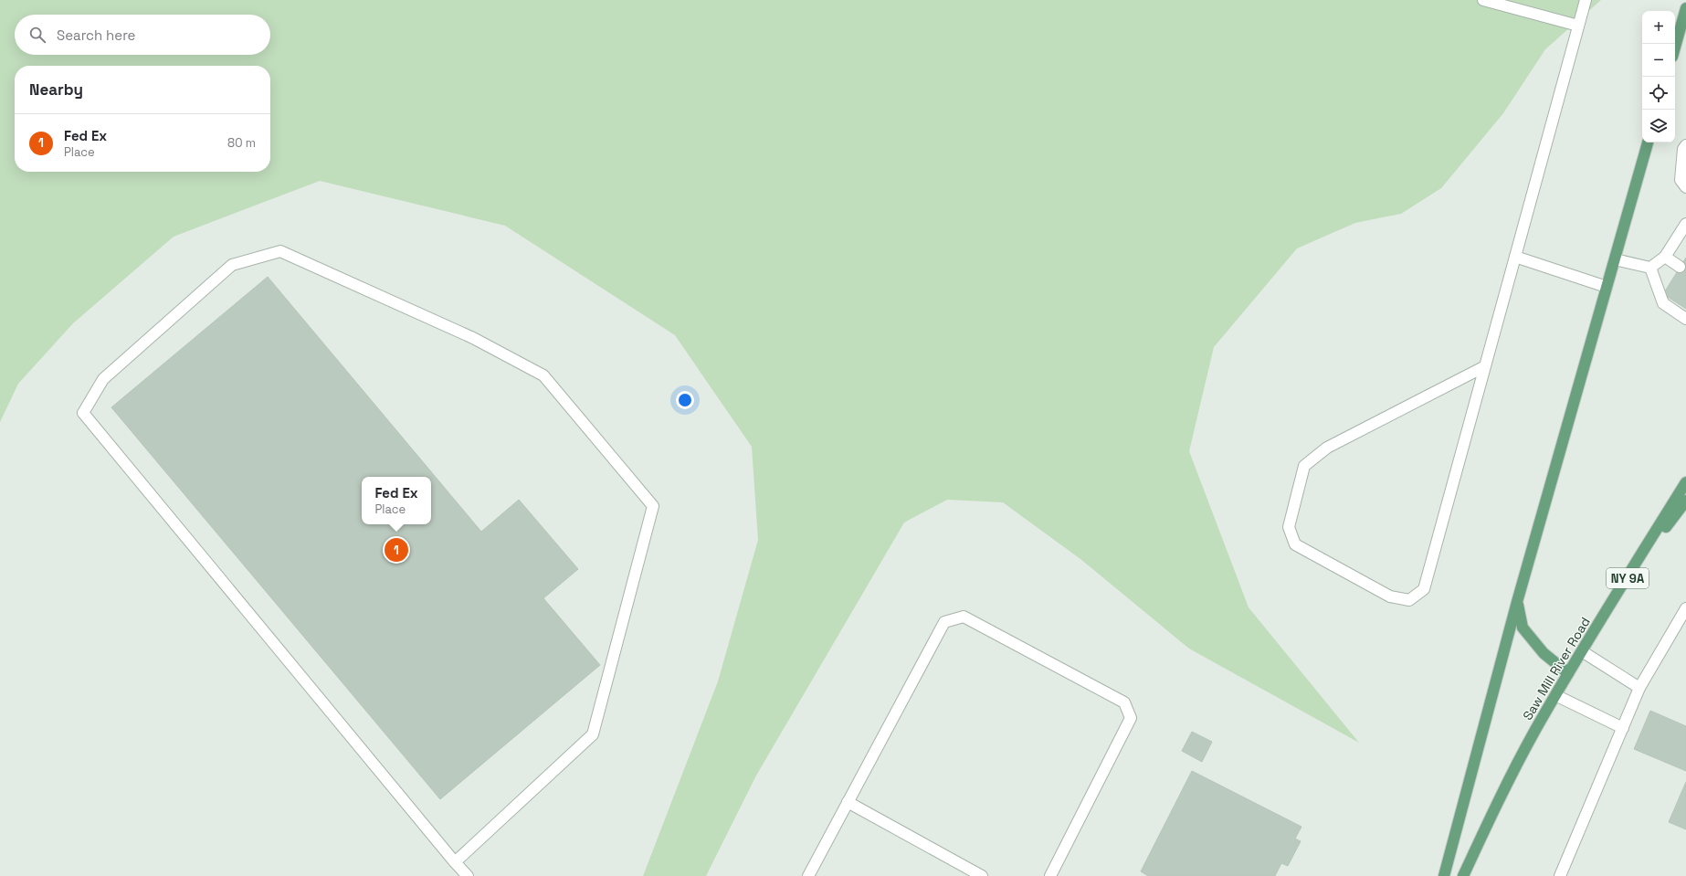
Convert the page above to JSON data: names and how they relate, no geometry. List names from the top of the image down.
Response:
{
  "streets": {
    "main road": ["NY 9A", "Saw Mill River Road"]
  },
  "page": {
    "map_buttons": ["+", "−"],
    "search": "Search here",
    "heading": "Nearby",
    "list": [
      {
        "mark": "1",
        "name": "Fed Ex",
        "note": "Place",
        "value": "80 m"
      }
    ],
    "popup": ["Fed Ex", "Place"],
    "pins": "1"
  }
}
